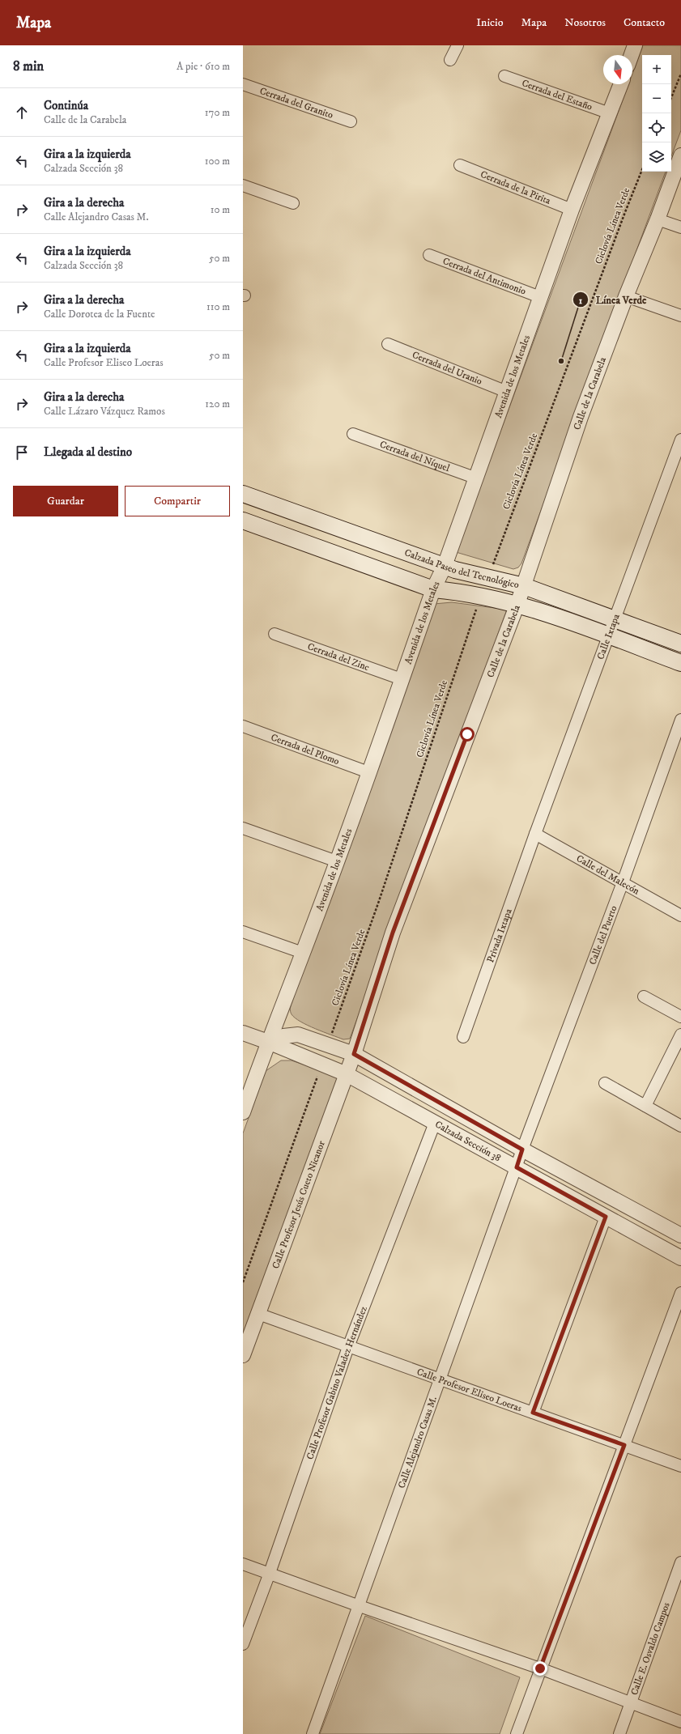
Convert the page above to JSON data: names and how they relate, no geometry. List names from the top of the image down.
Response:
{
  "streets": {
    "main road": ["Calzada Paseo del Tecnológico"],
    "street": [
      "Cerrada del Estaño",
      "Cerrada del Granito",
      "Cerrada de la Pirita",
      "Cerrada del Antimonio",
      "Cerrada del Uranio",
      "Avenida de los Metales",
      "Calle de la Carabela",
      "Cerrada del Níquel",
      "Calle Ixtapa",
      "Cerrada del Zinc",
      "Cerrada del Plomo",
      "Calle del Malecón",
      "Calle del Puerto",
      "Privada Ixtapa",
      "Calzada Sección 38",
      "Calle Profesor Jesús Cueto Nicanor",
      "Calle Profesor Gabino Valadez Hernández",
      "Calle Profesor Eliseo Loeras",
      "Calle Alejandro Casas M.",
      "Calle E. Osvaldo Campos"
    ],
    "path": ["Ciclovía Línea Verde"]
  },
  "crossings": [
    ["Cerrada del Estaño", "Avenida de los Metales"],
    ["Cerrada de la Pirita", "Avenida de los Metales"],
    ["Ciclovía Línea Verde", "Calzada Paseo del Tecnológico"],
    ["Ciclovía Línea Verde", "Calzada Sección 38"],
    ["Cerrada del Antimonio", "Avenida de los Metales"],
    ["Cerrada del Uranio", "Avenida de los Metales"],
    ["Avenida de los Metales", "Cerrada del Níquel"],
    ["Avenida de los Metales", "Calzada Paseo del Tecnológico"],
    ["Avenida de los Metales", "Cerrada del Zinc"],
    ["Avenida de los Metales", "Cerrada del Plomo"],
    ["Avenida de los Metales", "Calzada Sección 38"],
    ["Calle de la Carabela", "Calzada Paseo del Tecnológico"],
    ["Calle de la Carabela", "Calzada Sección 38"],
    ["Calle de la Carabela", "Calle Profesor Jesús Cueto Nicanor"],
    ["Calzada Paseo del Tecnológico", "Calle Ixtapa"],
    ["Calle Ixtapa", "Calle del Malecón"],
    ["Calle Ixtapa", "Privada Ixtapa"],
    ["Calle del Malecón", "Calle del Puerto"],
    ["Calle del Malecón", "Privada Ixtapa"],
    ["Calle del Puerto", "Calzada Sección 38"],
    ["Calle del Puerto", "Calle Alejandro Casas M."],
    ["Calzada Sección 38", "Calle Profesor Jesús Cueto Nicanor"],
    ["Calzada Sección 38", "Calle Profesor Gabino Valadez Hernández"],
    ["Calzada Sección 38", "Calle Alejandro Casas M."],
    ["Calle Profesor Jesús Cueto Nicanor", "Calle Profesor Eliseo Loeras"],
    ["Calle Profesor Gabino Valadez Hernández", "Calle Profesor Eliseo Loeras"],
    ["Calle Profesor Eliseo Loeras", "Calle Alejandro Casas M."]
  ],
  "places": ["Línea Verde"],
  "north": "bottom",
  "page": {
    "header": "Mapa",
    "nav": [
      "Inicio",
      "Mapa",
      "Nosotros",
      "Contacto"
    ],
    "heading": ["8 min", "A pie · 610 m"],
    "map_buttons": ["+", "−"],
    "list": [
      ["Continúa", "Calle de la Carabela", "170 m"],
      ["Gira a la izquierda", "Calzada Sección 38", "100 m"],
      ["Gira a la derecha", "Calle Alejandro Casas M.", "10 m"],
      ["Gira a la izquierda", "Calzada Sección 38", "50 m"],
      ["Gira a la derecha", "Calle Dorotea de la Fuente", "110 m"],
      ["Gira a la izquierda", "Calle Profesor Eliseo Loeras", "50 m"],
      ["Gira a la derecha", "Calle Lázaro Vázquez Ramos", "120 m"],
      "Llegada al destino"
    ],
    "buttons": ["Guardar", "Compartir"]
  }
}
